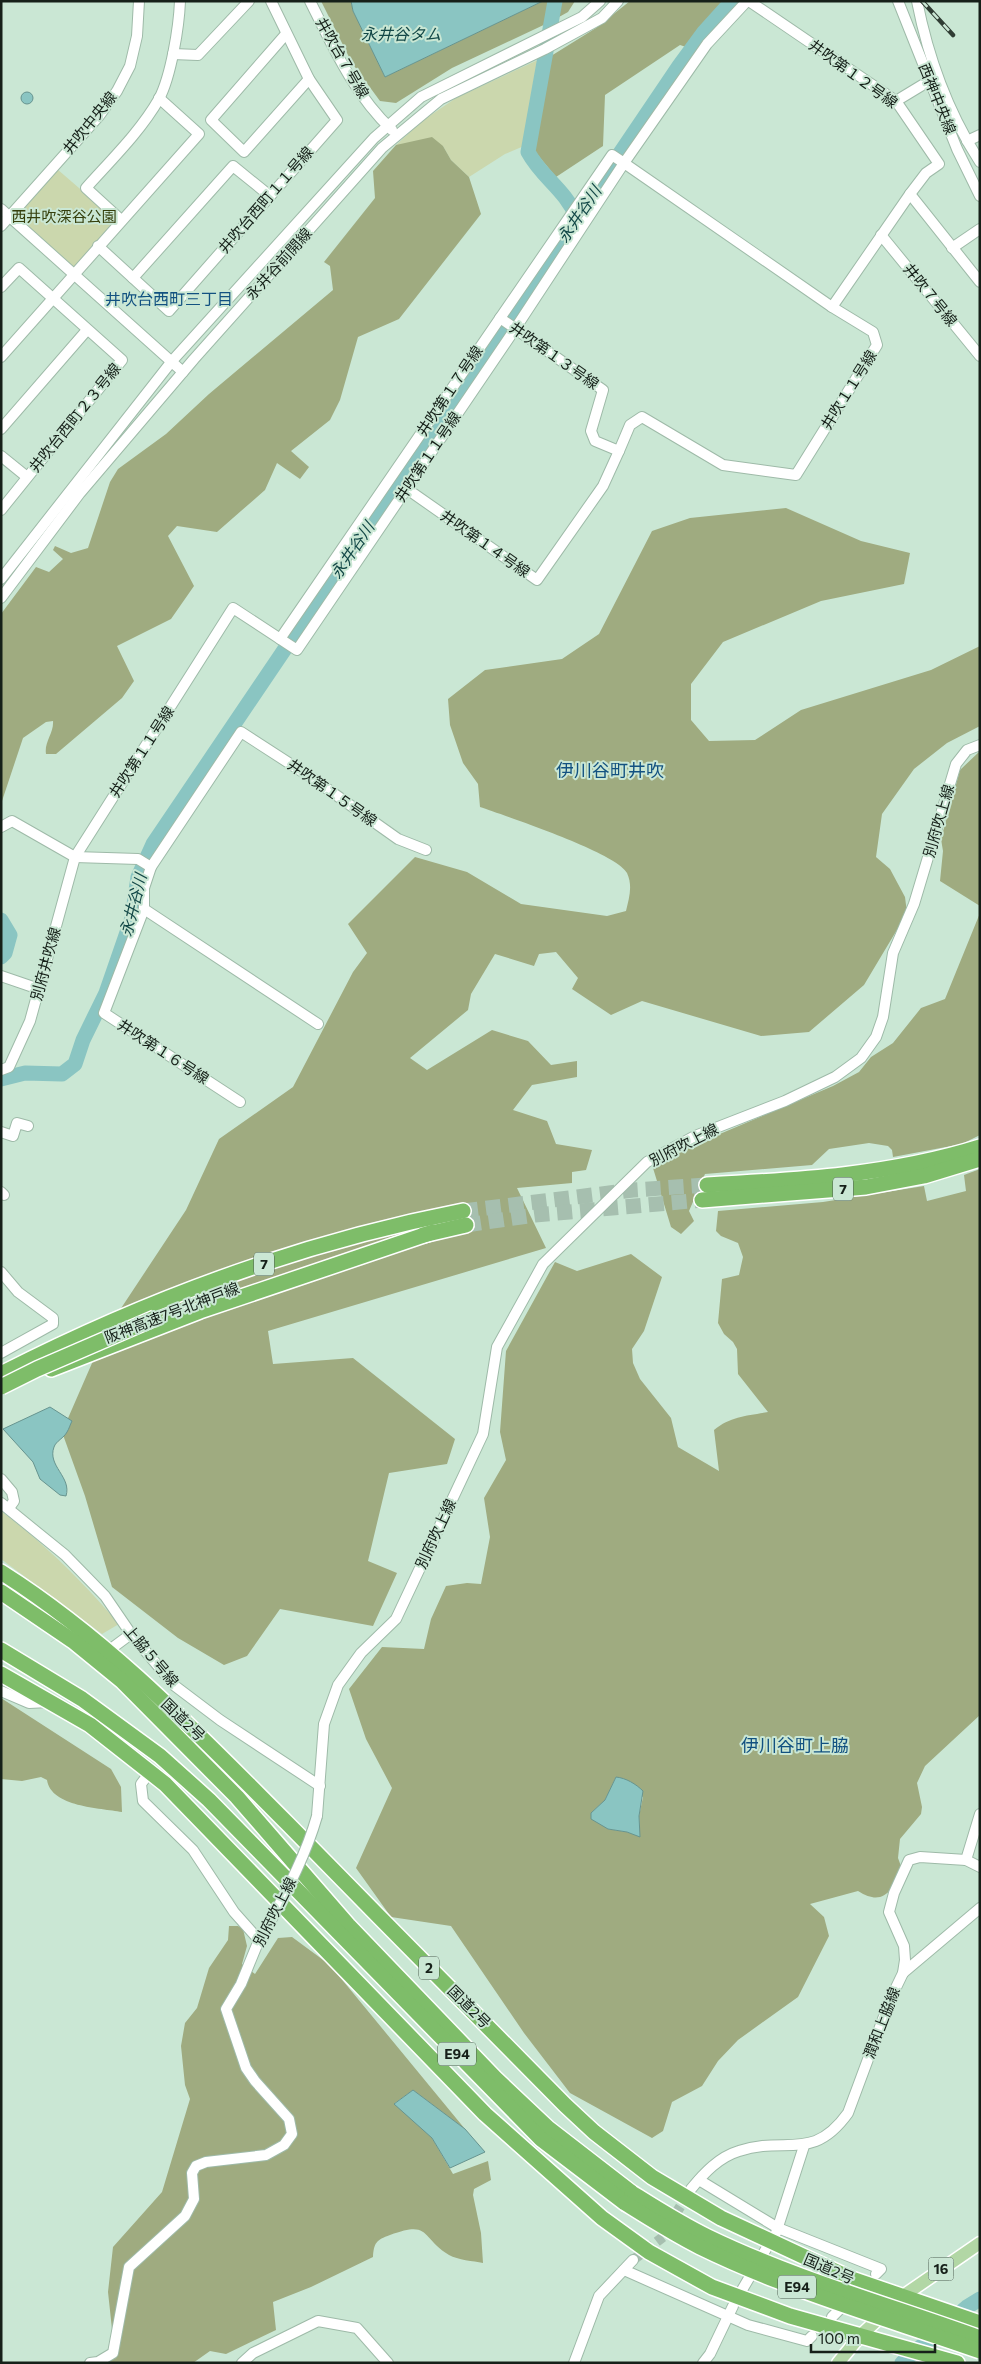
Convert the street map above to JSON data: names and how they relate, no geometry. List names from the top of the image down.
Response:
{
  "streets": {
    "highway": [
      "7",
      "阪神高速7号北神戸線",
      "国道2号",
      "2",
      "E94"
    ],
    "main road": ["16"],
    "street": [
      "井吹台７号線",
      "井吹第１２号線",
      "西神中央線",
      "井吹中央線",
      "井吹台西町１１号線",
      "永井谷前開線",
      "井吹７号線",
      "井吹第１３号線",
      "井吹１１号線",
      "井吹第１７号線",
      "井吹台西町２３号線",
      "井吹第１１号線",
      "井吹第１４号線",
      "井吹第１５号線",
      "別府吹上線",
      "別府井吹線",
      "井吹第１６号線",
      "上脇５号線",
      "潤和上脇線"
    ]
  },
  "crossings": [
    ["井吹台７号線", "永井谷前開線"],
    ["井吹第１２号線", "井吹第１７号線"],
    ["井吹第１２号線", "井吹第１１号線"],
    ["井吹第１３号線", "井吹１１号線"],
    ["井吹第１３号線", "井吹第１７号線"],
    ["井吹第１３号線", "井吹第１１号線"],
    ["井吹第１３号線", "井吹第１４号線"],
    ["井吹１１号線", "井吹第１４号線"],
    ["井吹第１７号線", "井吹第１１号線"],
    ["井吹第１１号線", "井吹第１４号線"],
    ["井吹第１１号線", "別府井吹線"],
    ["井吹第１５号線", "井吹第１６号線"],
    ["別府吹上線", "上脇５号線"],
    ["国道2号", "16"]
  ],
  "districts": ["井吹台西町三丁目", "伊川谷町井吹", "伊川谷町上脇"],
  "water": ["永井谷タム", "永井谷川"],
  "parks": ["西井吹深谷公園"],
  "scale_bar": "100 m"
}
